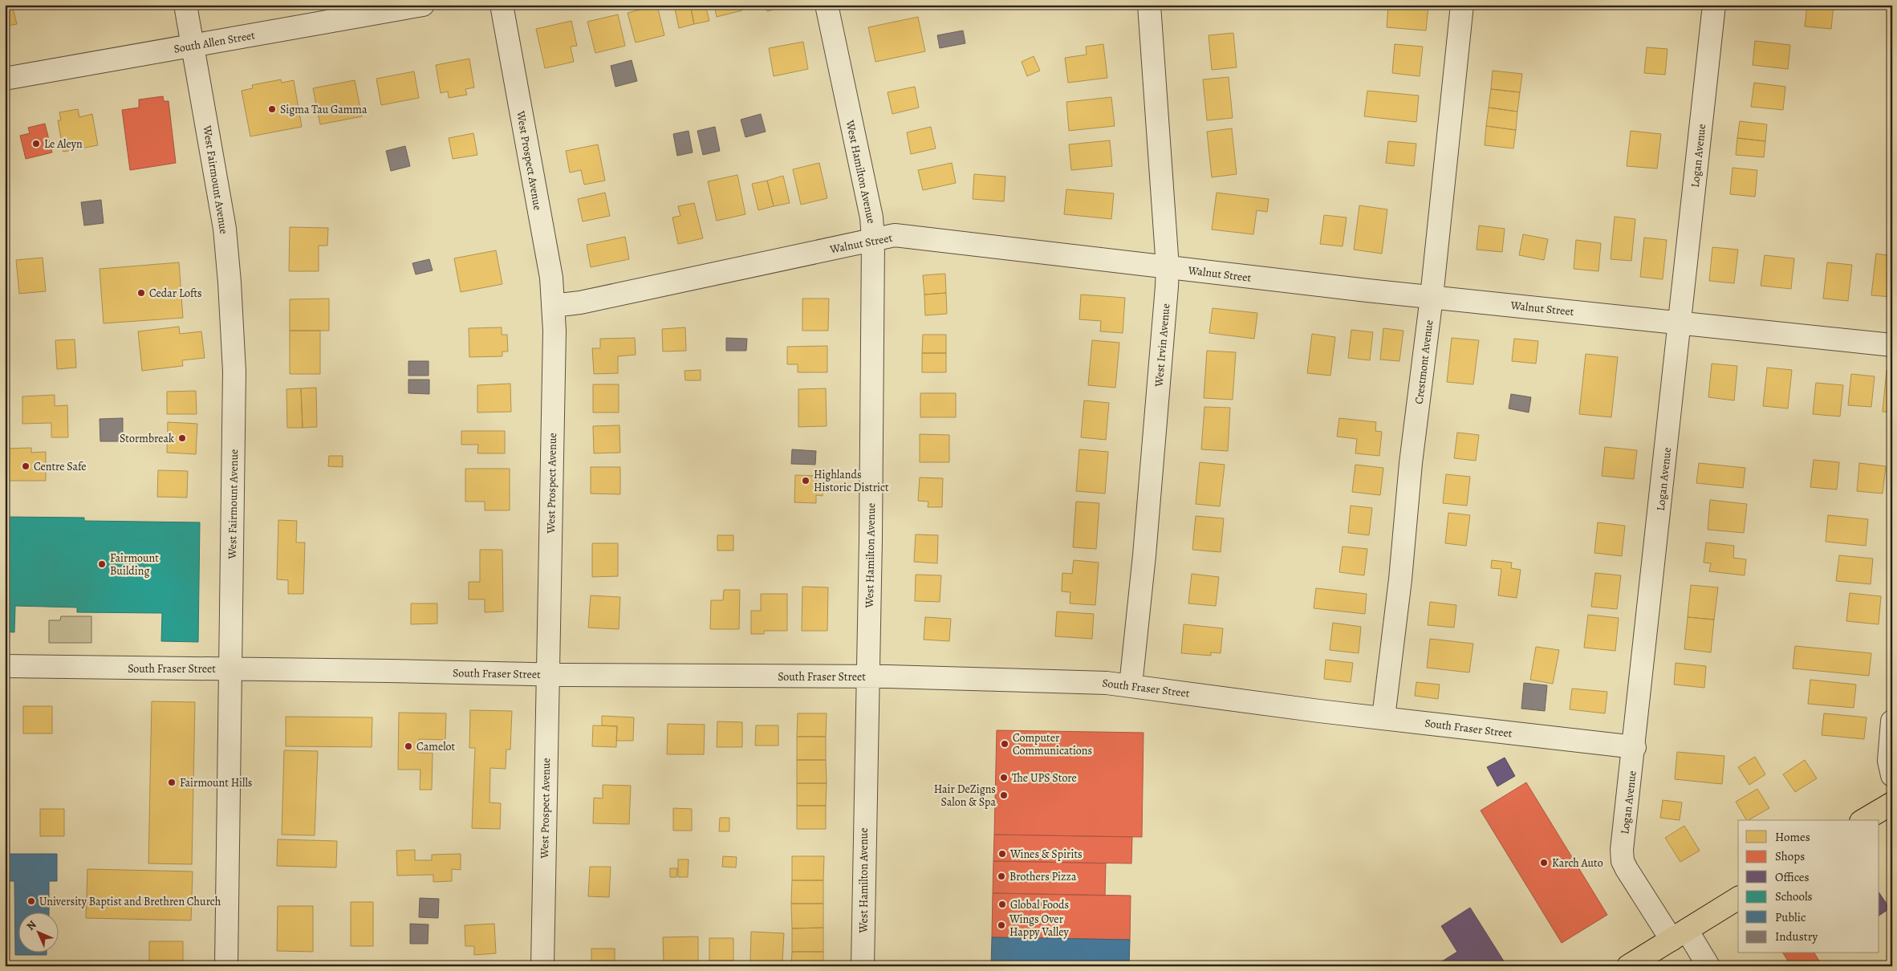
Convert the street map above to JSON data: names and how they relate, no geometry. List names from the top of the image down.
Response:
{
  "streets": {
    "street": [
      "South Allen Street",
      "Logan Avenue",
      "West Prospect Avenue",
      "West Hamilton Avenue",
      "West Fairmount Avenue",
      "Walnut Street",
      "West Irvin Avenue",
      "Crestmont Avenue",
      "South Fraser Street"
    ]
  },
  "crossings": [
    ["South Allen Street", "West Fairmount Avenue"],
    ["Logan Avenue", "Walnut Street"],
    ["Logan Avenue", "South Fraser Street"],
    ["West Prospect Avenue", "Walnut Street"],
    ["West Prospect Avenue", "South Fraser Street"],
    ["West Hamilton Avenue", "Walnut Street"],
    ["West Hamilton Avenue", "South Fraser Street"],
    ["West Fairmount Avenue", "South Fraser Street"],
    ["Walnut Street", "West Irvin Avenue"],
    ["Walnut Street", "Crestmont Avenue"],
    ["West Irvin Avenue", "South Fraser Street"],
    ["Crestmont Avenue", "South Fraser Street"]
  ],
  "places": [
    "Sigma Tau Gamma",
    "Le Aleyn",
    "Cedar Lofts",
    "Stormbreak",
    "Centre Safe",
    "Highlands Historic District",
    "Fairmount Building",
    "Computer Communications",
    "Camelot",
    "The UPS Store",
    "Fairmount Hills",
    "Hair DeZigns Salon & Spa",
    "Wines & Spirits",
    "Karch Auto",
    "Brothers Pizza",
    "University Baptist and Brethren Church",
    "Global Foods",
    "Wings Over Happy Valley"
  ],
  "legend": [
    "Homes",
    "Shops",
    "Offices",
    "Schools",
    "Public",
    "Industry"
  ],
  "north": "top left"
}
